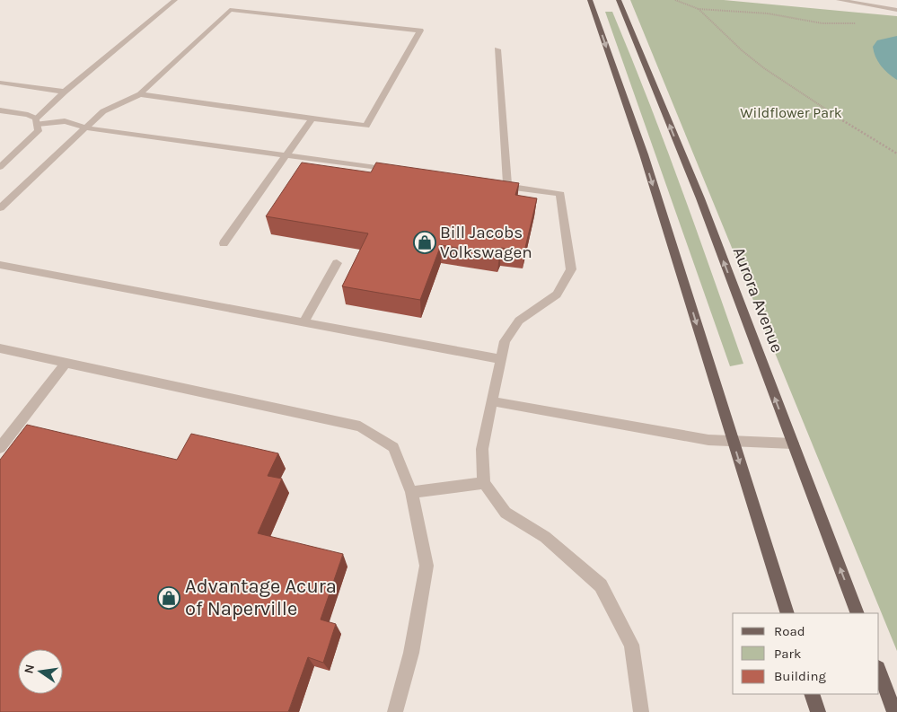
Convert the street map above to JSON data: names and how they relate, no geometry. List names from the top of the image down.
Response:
{
  "streets": {
    "main road": ["Aurora Avenue"]
  },
  "parks": ["Wildflower Park"],
  "places": {
    "shop": ["Bill Jacobs Volkswagen", "Advantage Acura of Naperville"]
  },
  "legend": ["Road", "Park", "Building"],
  "north": "left"
}
